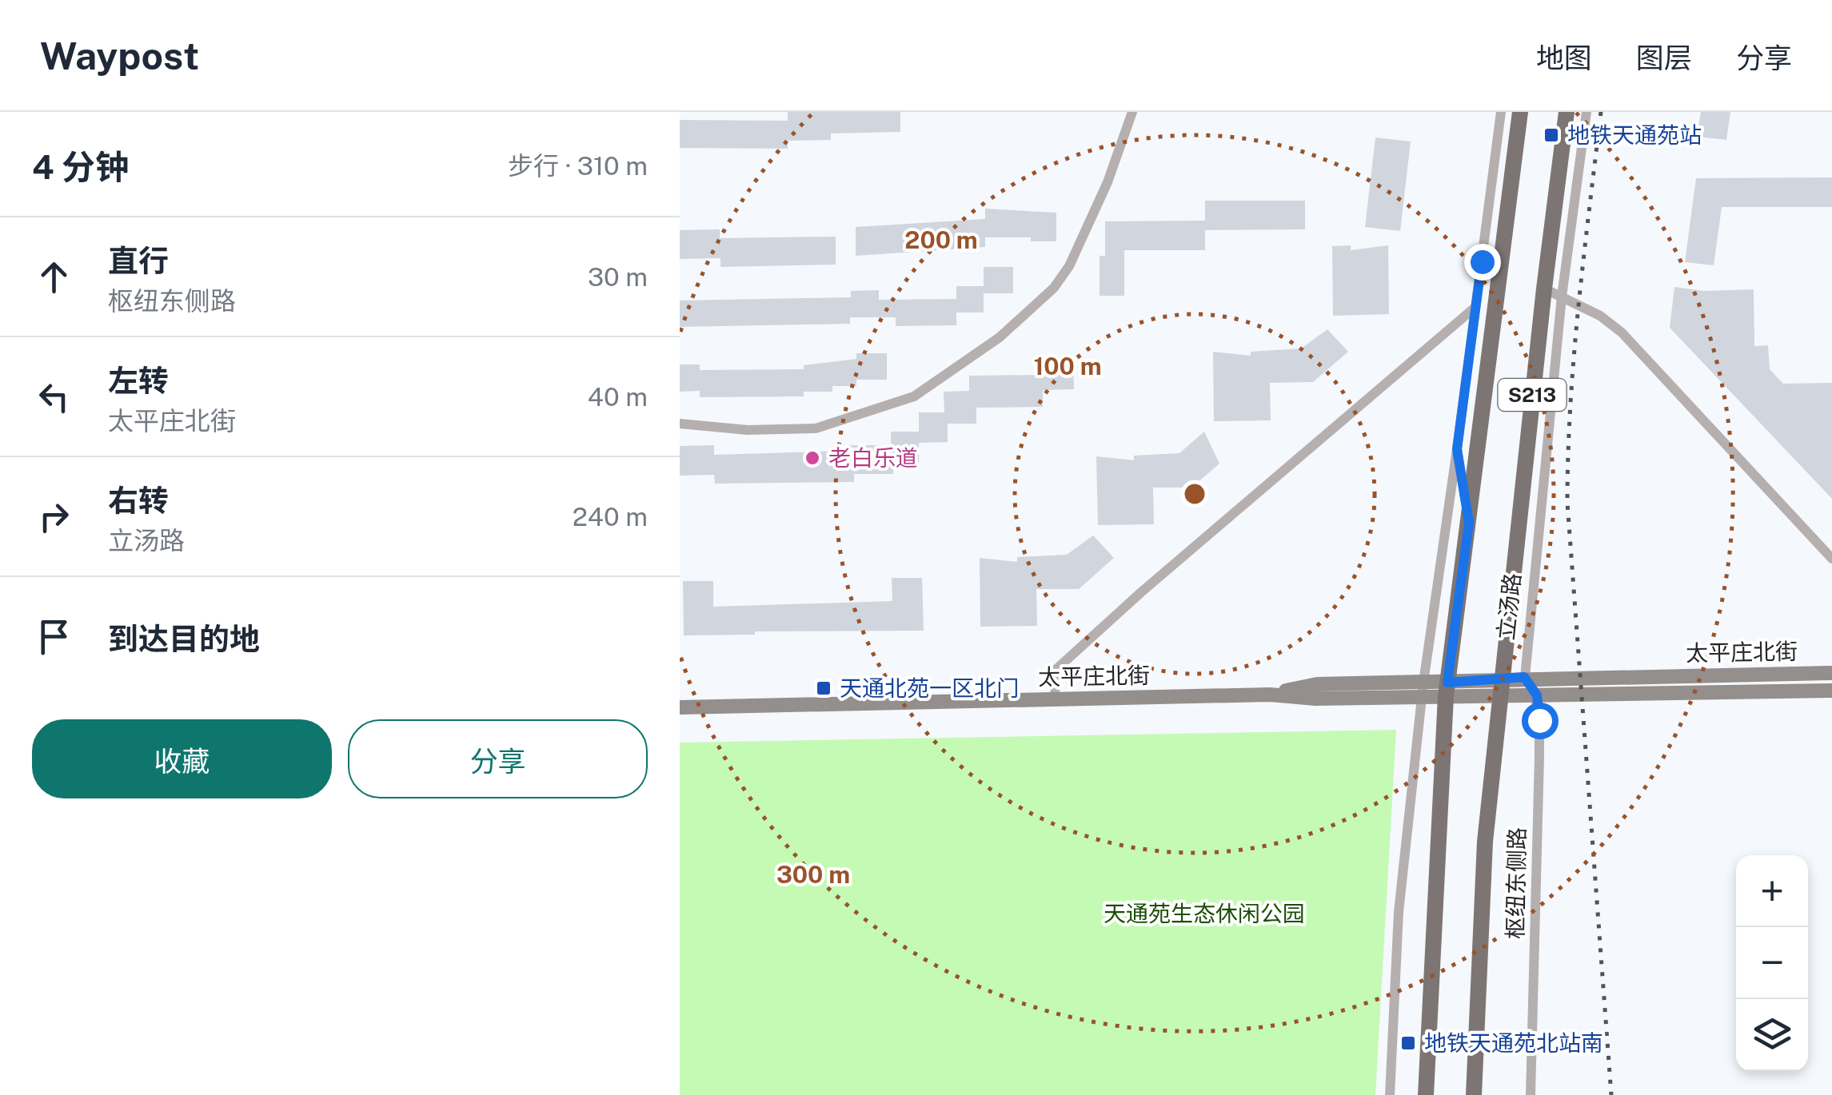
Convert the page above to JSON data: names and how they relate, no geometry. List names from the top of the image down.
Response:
{
  "streets": {
    "main road": ["S213", "立汤路"],
    "street": ["太平庄北街", "枢纽东侧路"]
  },
  "crossings": [
    ["S213", "太平庄北街"],
    ["立汤路", "太平庄北街"],
    ["太平庄北街", "枢纽东侧路"]
  ],
  "parks": ["天通苑生态休闲公园"],
  "places": {
    "transit": ["地铁天通苑站", "天通北苑一区北门", "地铁天通苑北站南"],
    "other": ["老白乐道"]
  },
  "page": {
    "header": "Waypost",
    "nav": ["地图", "图层", "分享"],
    "heading": ["4 分钟", "步行 · 310 m"],
    "list": [
      ["直行", "枢纽东侧路", "30 m"],
      ["左转", "太平庄北街", "40 m"],
      ["右转", "立汤路", "240 m"],
      "到达目的地"
    ],
    "buttons": ["收藏", "分享"],
    "map_buttons": ["+", "−"]
  },
  "rings": ["200 m", "100 m", "300 m"]
}
